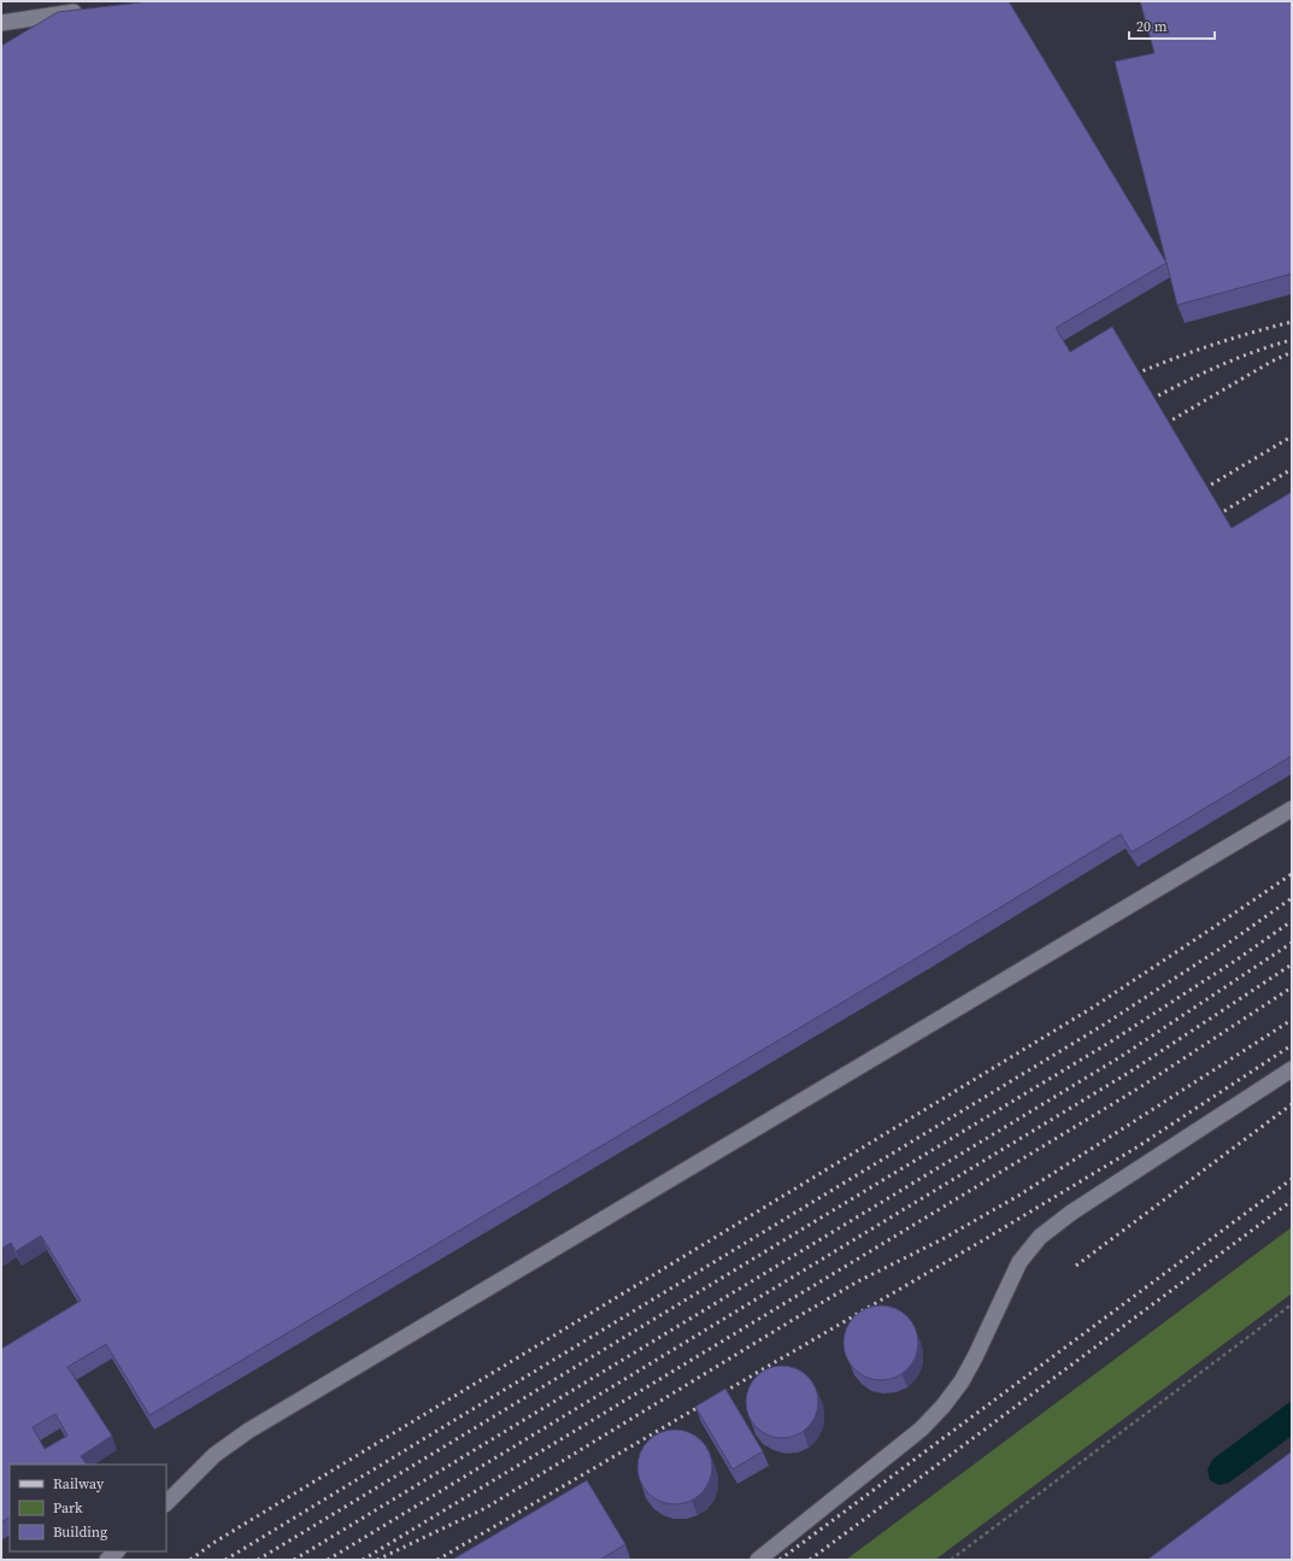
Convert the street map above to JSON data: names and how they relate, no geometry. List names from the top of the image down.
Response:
{
  "legend": ["Railway", "Park", "Building"],
  "scale_bar": "20 m"
}
